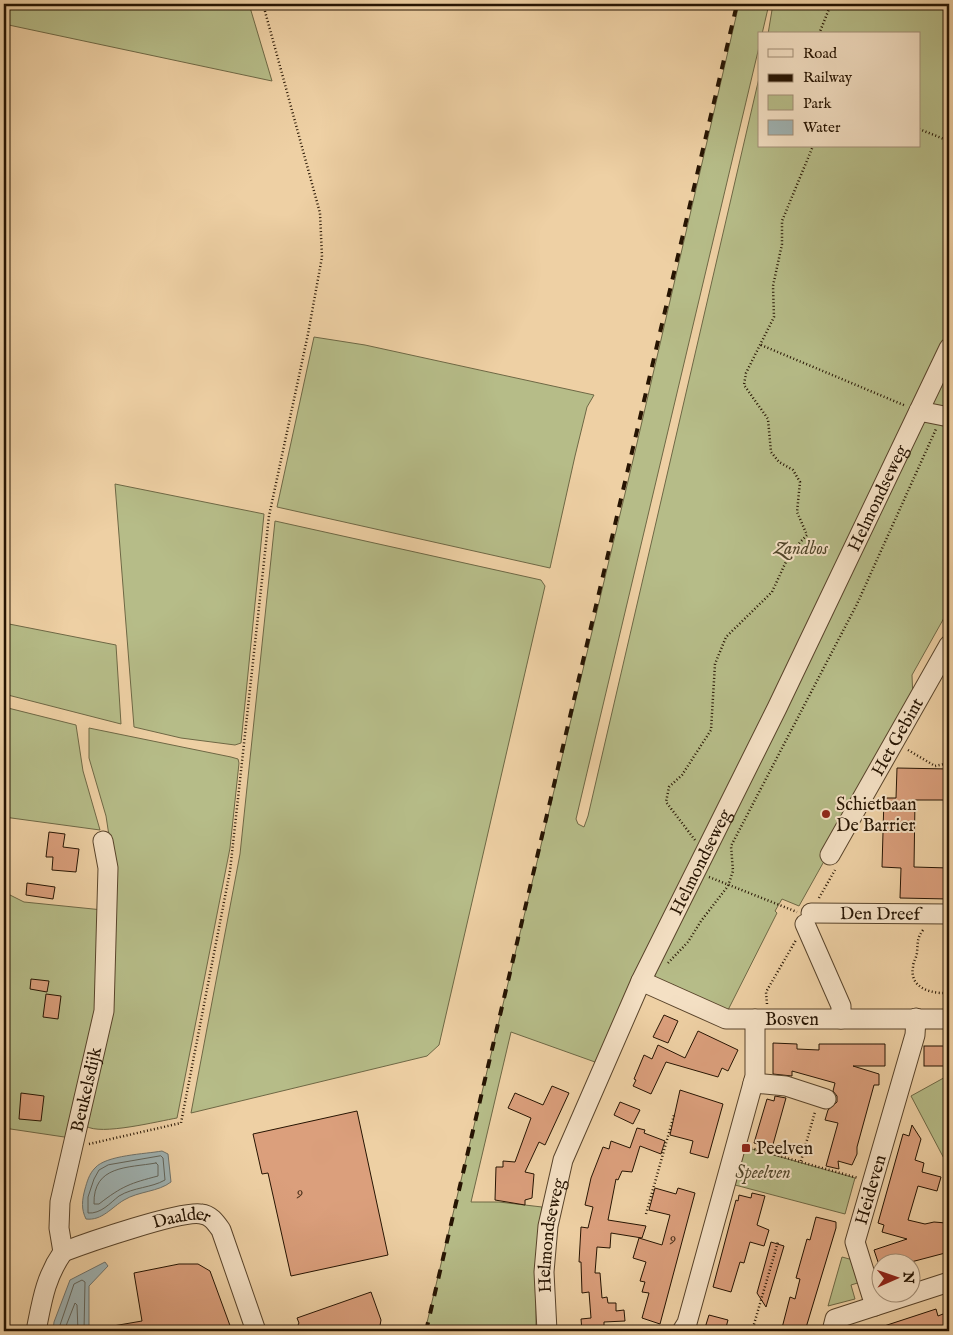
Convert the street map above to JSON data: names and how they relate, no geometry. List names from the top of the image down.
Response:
{
  "streets": {
    "street": [
      "Helmondseweg",
      "Het Gebint",
      "Den Dreef",
      "Bosven",
      "Beukelsdijk",
      "Heideven",
      "Daalder"
    ]
  },
  "crossings": [
    ["Helmondseweg", "Bosven"],
    ["Bosven", "Heideven"],
    ["Beukelsdijk", "Daalder"]
  ],
  "parks": ["Zandbos", "Speelven"],
  "places": {
    "other": ["Schietbaan De Barrier"],
    "transit": ["Peelven"]
  },
  "house_numbers": ["9", "9"],
  "legend": [
    "Road",
    "Railway",
    "Park",
    "Water"
  ],
  "north": "right"
}
